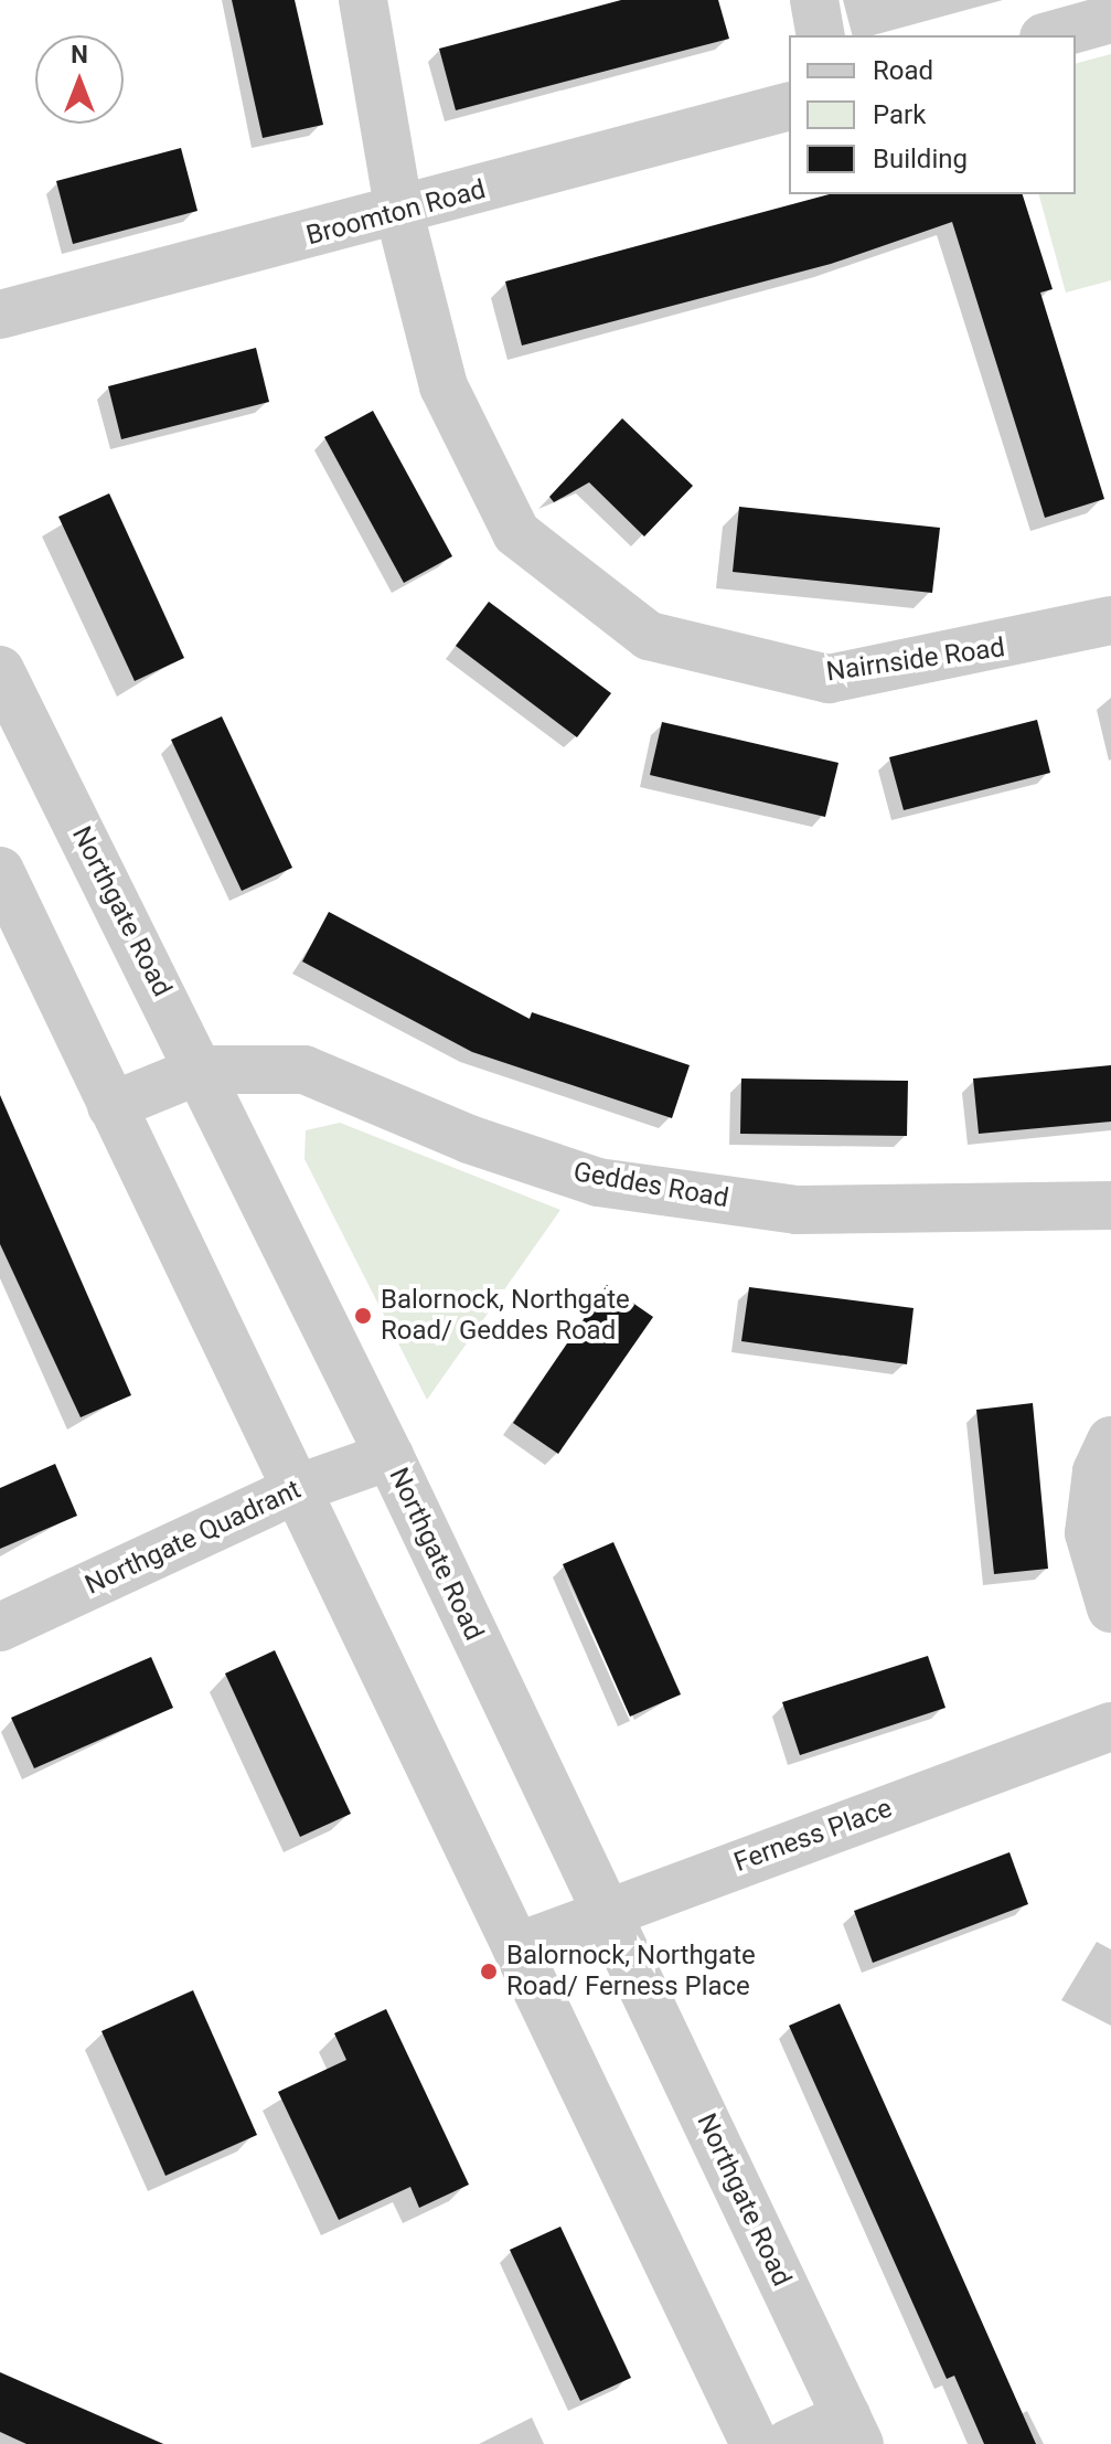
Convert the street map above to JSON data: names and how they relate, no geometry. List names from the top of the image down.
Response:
{
  "streets": {
    "street": [
      "Broomton Road",
      "Nairnside Road",
      "Northgate Road",
      "Geddes Road",
      "Northgate Quadrant",
      "Ferness Place"
    ]
  },
  "crossings": [
    ["Broomton Road", "Nairnside Road"],
    ["Northgate Road", "Geddes Road"],
    ["Northgate Road", "Northgate Quadrant"],
    ["Northgate Road", "Ferness Place"]
  ],
  "places": ["Balornock, Northgate Road/ Geddes Road", "Balornock, Northgate Road/ Ferness Place"],
  "legend": ["Road", "Park", "Building"],
  "north": "top"
}
